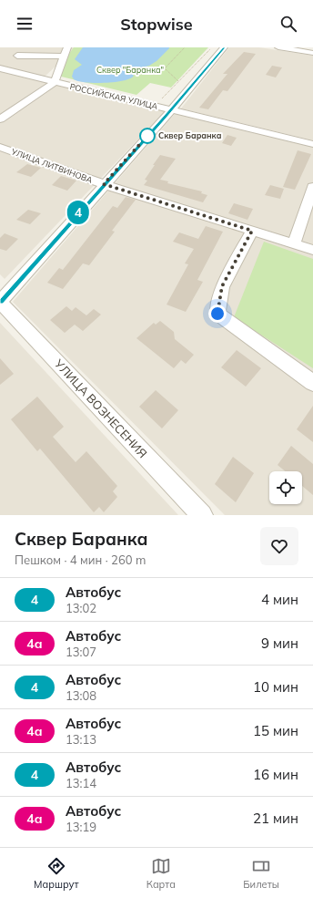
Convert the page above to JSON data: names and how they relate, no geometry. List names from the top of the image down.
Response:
{
  "streets": {
    "street": ["РОССИЙСКАЯ УЛИЦА", "УЛИЦА ЛИТВИНОВА", "УЛИЦА ВОЗНЕСЕНИЯ"]
  },
  "crossings": [
    ["РОССИЙСКАЯ УЛИЦА", "УЛИЦА ЛИТВИНОВА"],
    ["УЛИЦА ЛИТВИНОВА", "УЛИЦА ВОЗНЕСЕНИЯ"]
  ],
  "parks": ["Сквер \"Баранка\""],
  "places": ["Сквер Баранка"],
  "lines": ["bus line 4"],
  "page": {
    "header": "Stopwise",
    "on_map": "4",
    "heading": ["Сквер Баранка", "Пешком · 4 мин · 260 m"],
    "list": [
      {
        "mark": "4",
        "name": "Автобус",
        "note": "13:02",
        "value": "4 мин"
      },
      {
        "mark": "4а",
        "name": "Автобус",
        "note": "13:07",
        "value": "9 мин"
      },
      {
        "mark": "4",
        "name": "Автобус",
        "note": "13:08",
        "value": "10 мин"
      },
      {
        "mark": "4а",
        "name": "Автобус",
        "note": "13:13",
        "value": "15 мин"
      },
      {
        "mark": "4",
        "name": "Автобус",
        "note": "13:14",
        "value": "16 мин"
      },
      {
        "mark": "4а",
        "name": "Автобус",
        "note": "13:19",
        "value": "21 мин"
      }
    ],
    "tabs": ["Маршрут", "Карта", "Билеты"]
  }
}
